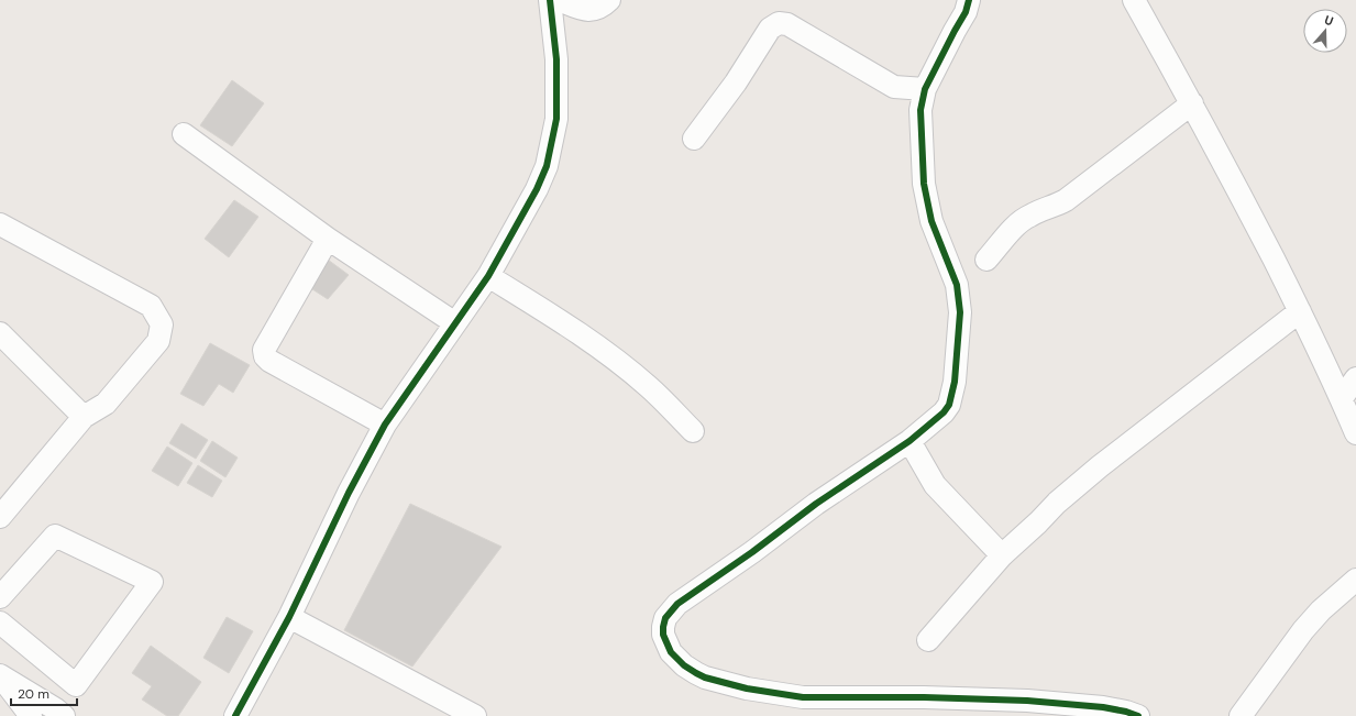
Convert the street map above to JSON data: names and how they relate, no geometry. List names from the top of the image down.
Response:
{
  "scale_bar": "20 m",
  "north": "top"
}
